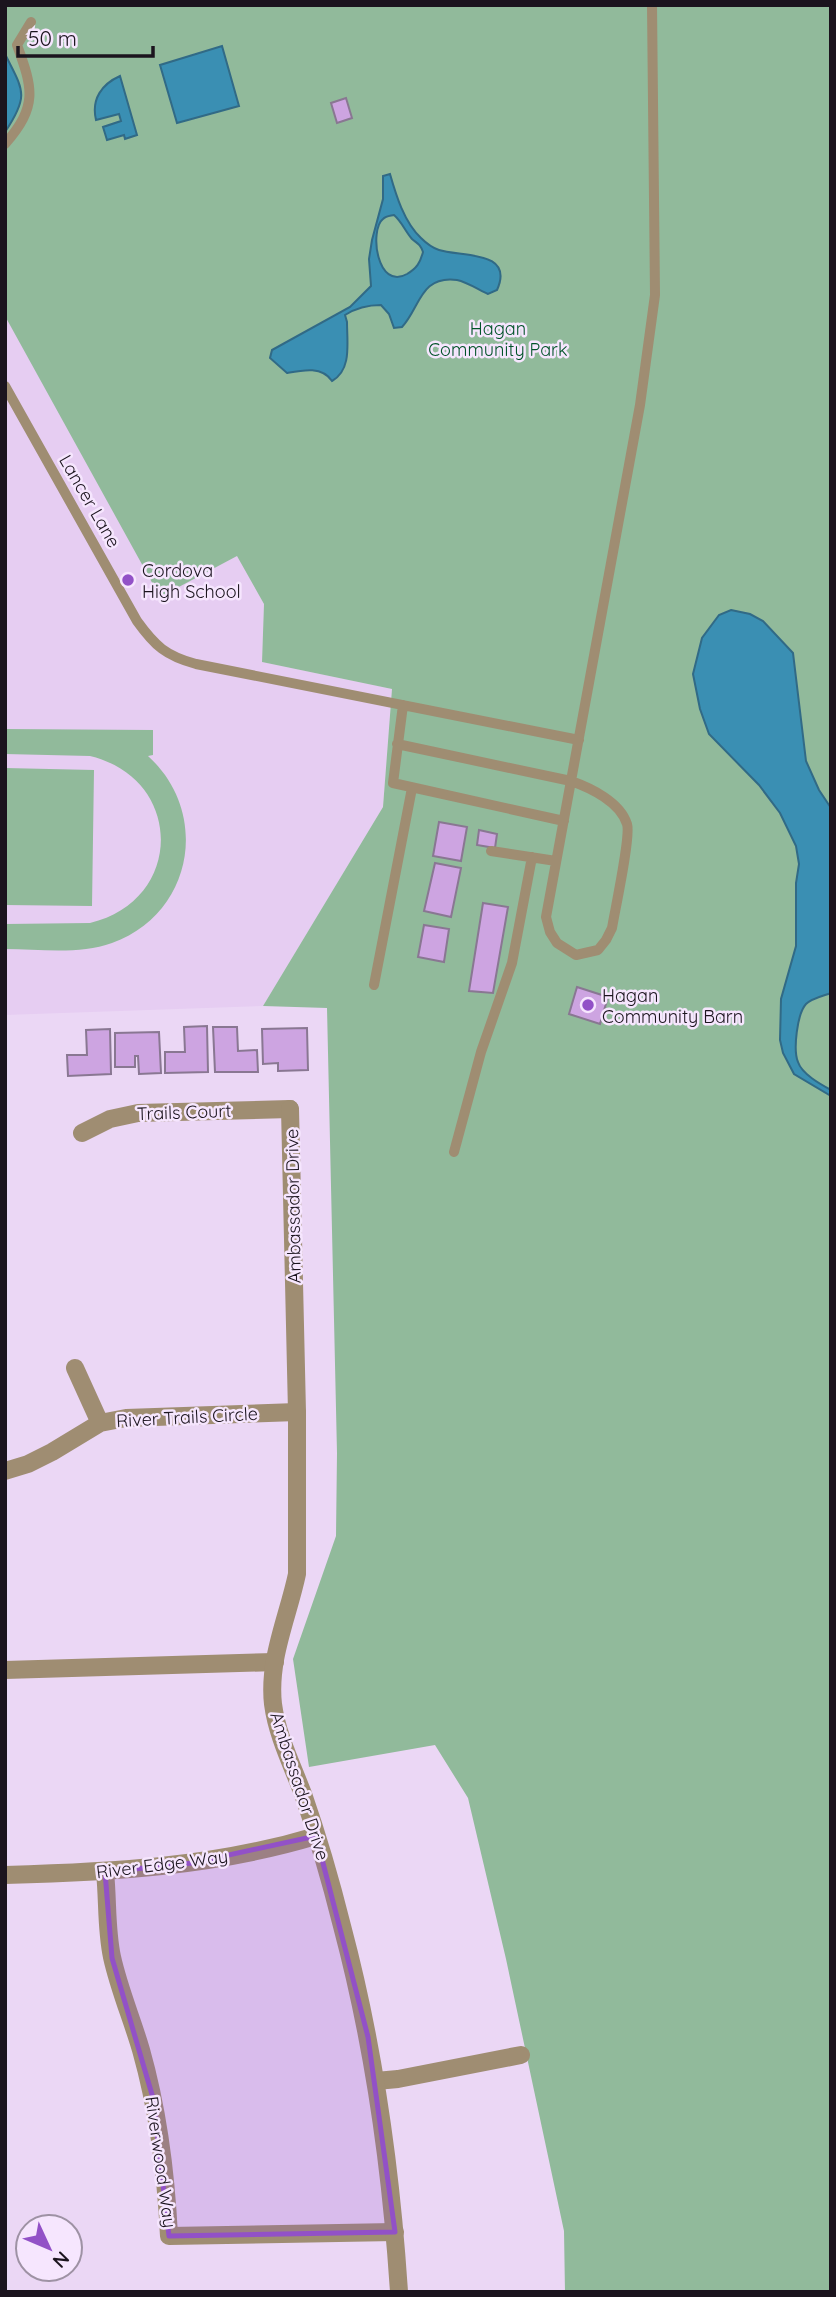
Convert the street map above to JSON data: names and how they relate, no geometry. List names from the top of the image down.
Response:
{
  "streets": {
    "street": [
      "Trails Court",
      "Ambassador Drive",
      "River Trails Circle",
      "River Edge Way",
      "Riverwood Way"
    ],
    "lane": ["Lancer Lane"]
  },
  "crossings": [
    ["Trails Court", "Ambassador Drive"],
    ["Ambassador Drive", "River Trails Circle"],
    ["Ambassador Drive", "River Edge Way"],
    ["Ambassador Drive", "Riverwood Way"],
    ["River Edge Way", "Riverwood Way"]
  ],
  "parks": ["Hagan Community Park"],
  "places": ["Cordova High School", "Hagan Community Barn"],
  "scale_bar": "50 m",
  "north": "bottom right"
}
